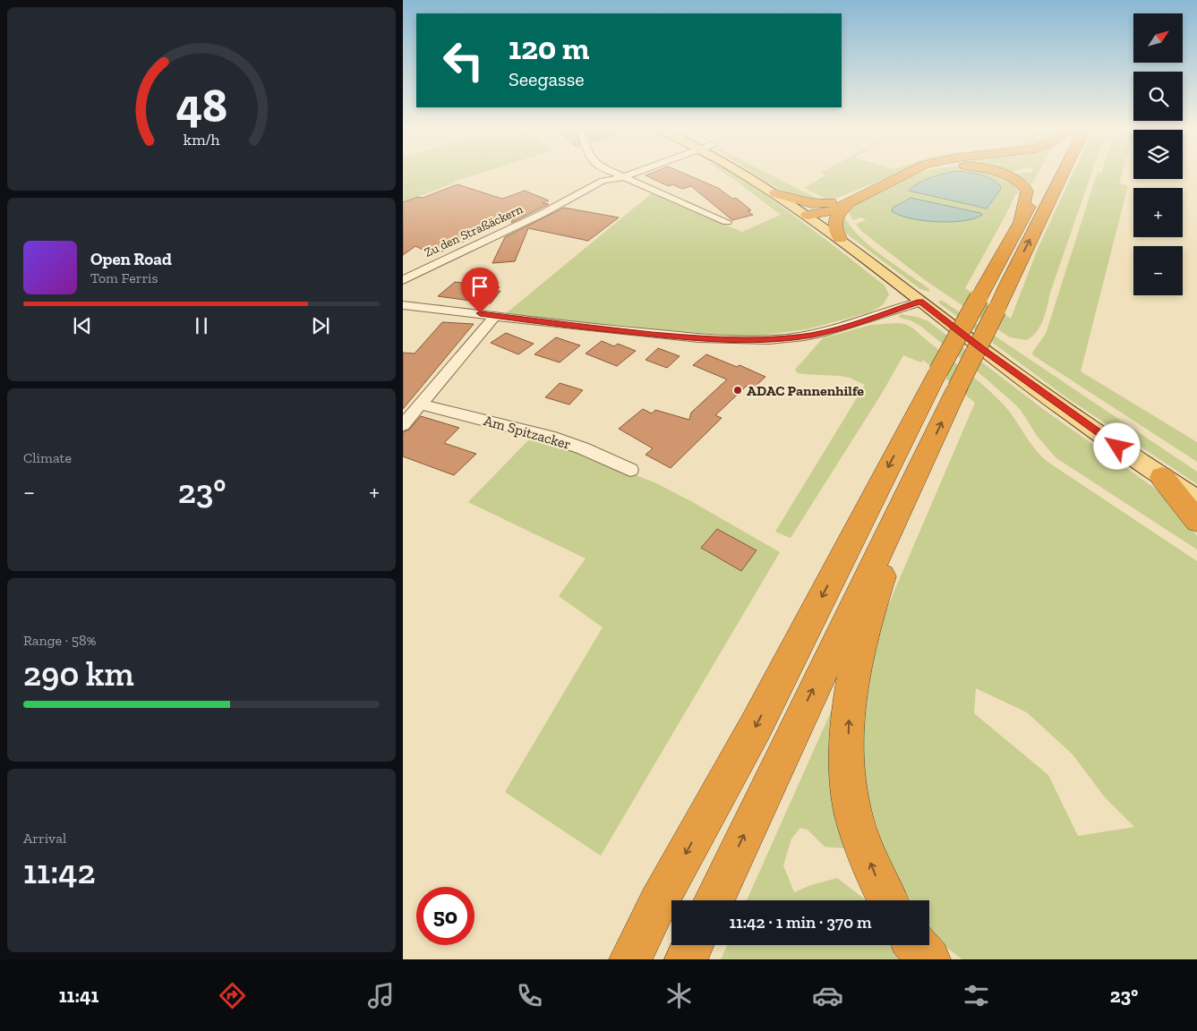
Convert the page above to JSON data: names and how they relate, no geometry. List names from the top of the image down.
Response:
{
  "streets": {
    "street": ["Zu den Straßäckern", "Am Spitzacker"]
  },
  "places": ["ADAC Pannenhilfe"],
  "north": "top right",
  "page": {
    "map_buttons": ["+", "−"],
    "turn": ["120 m", "Seegasse"],
    "song": ["Open Road", "Tom Ferris"],
    "tile": [
      "Climate",
      ["Range · 58%", "290 km"],
      ["Arrival", "11:42"]
    ],
    "heat": ["−", "23°", "+"],
    "limit": "50",
    "trip": "11:42 · 1 min · 370 m",
    "tabs": ["11:41", "23°"],
    "gauge": ["48", "km/h"]
  }
}
